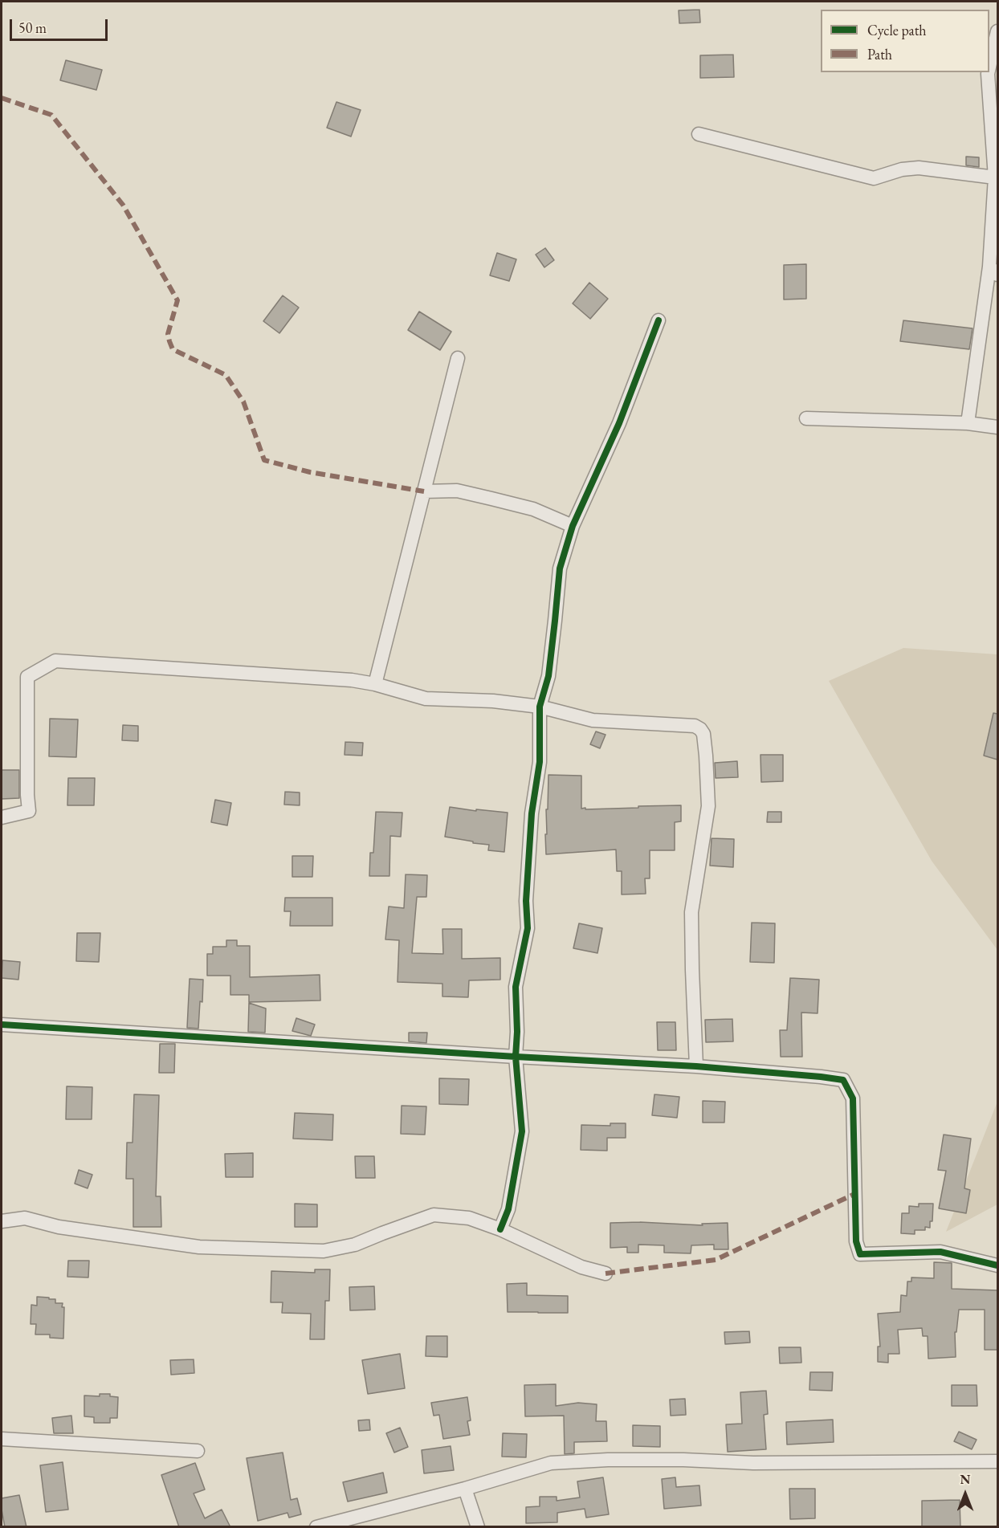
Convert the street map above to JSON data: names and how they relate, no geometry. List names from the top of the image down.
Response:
{
  "legend": ["Cycle path", "Path"],
  "scale_bar": "50 m",
  "north": "top"
}
